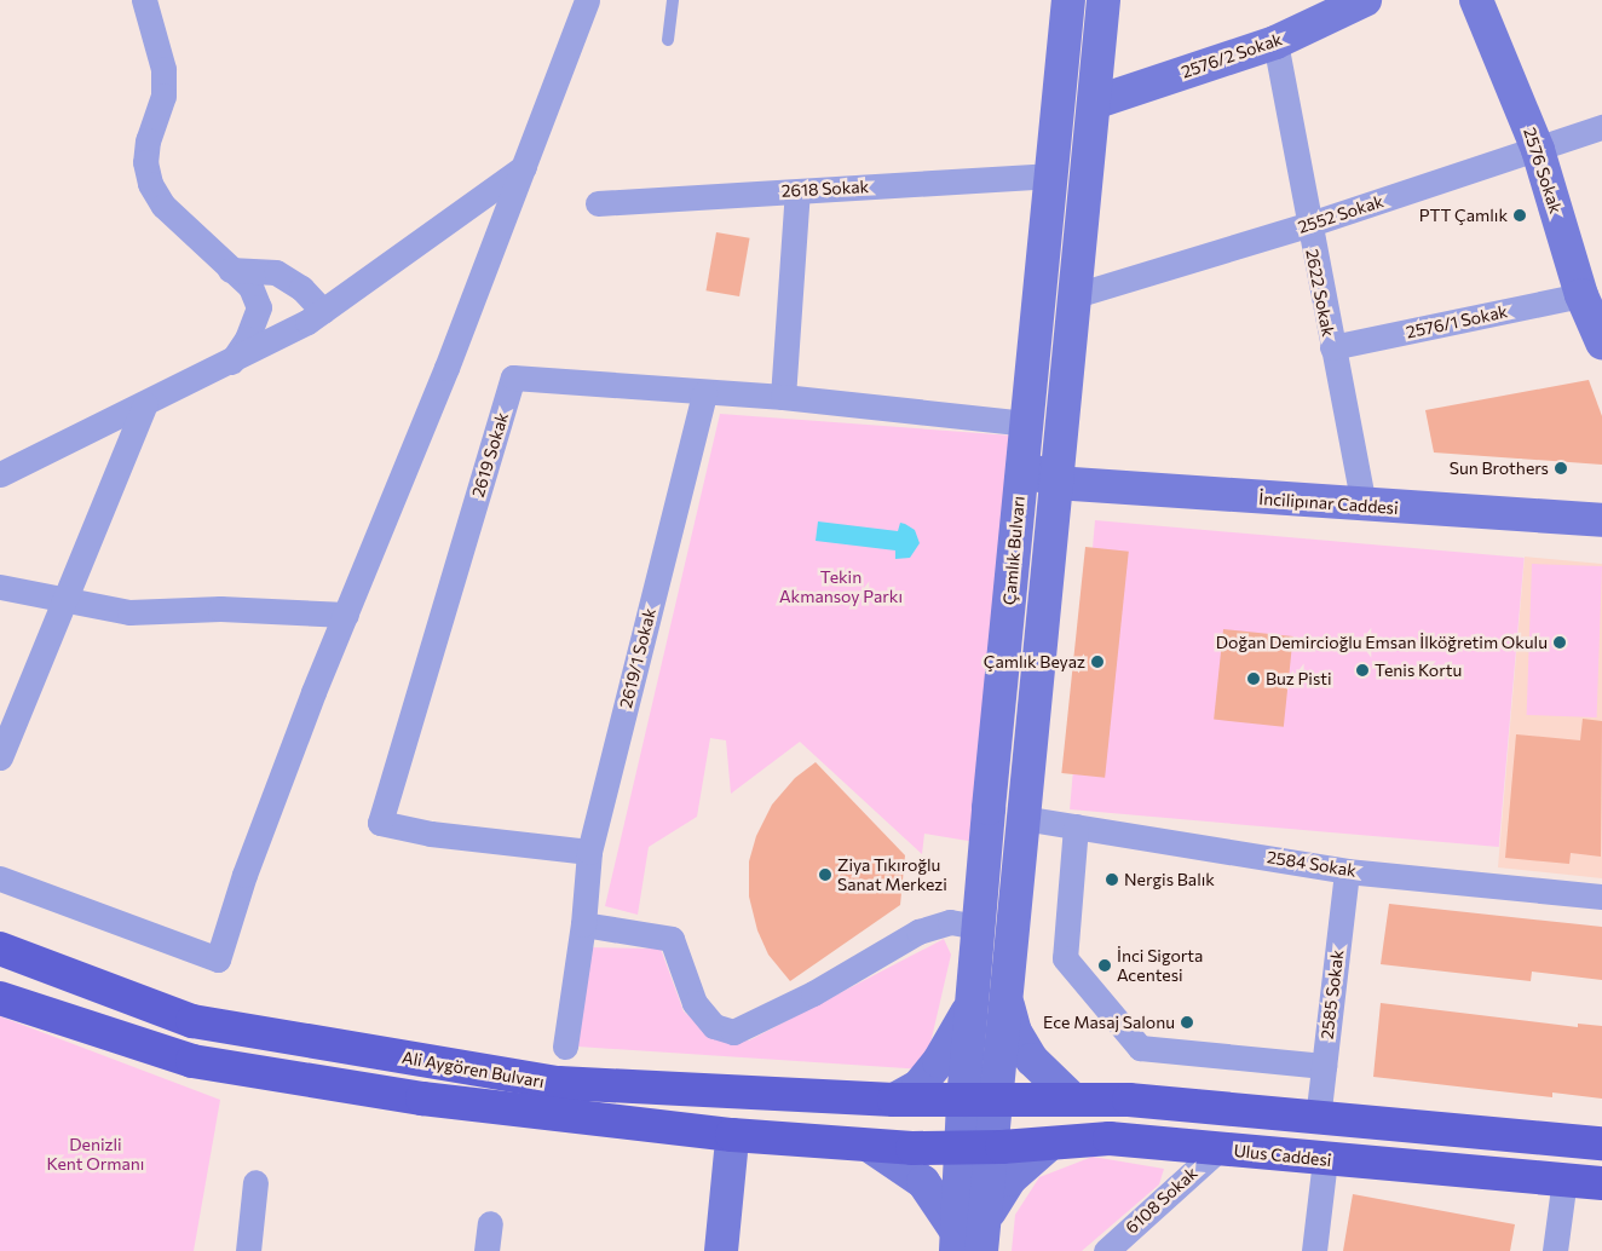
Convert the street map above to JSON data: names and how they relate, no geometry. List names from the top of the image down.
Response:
{
  "streets": {
    "main road": [
      "2576/2 Sokak",
      "2576 Sokak",
      "İncilipınar Caddesi",
      "Çamlık Bulvarı",
      "Ali Aygören Bulvarı",
      "Ulus Caddesi"
    ],
    "street": [
      "2618 Sokak",
      "2552 Sokak",
      "2622 Sokak",
      "2576/1 Sokak",
      "2619 Sokak",
      "2619/1 Sokak",
      "2584 Sokak",
      "2585 Sokak",
      "6108 Sokak"
    ]
  },
  "crossings": [
    ["2576/2 Sokak", "2622 Sokak"],
    ["2576 Sokak", "2552 Sokak"],
    ["2576 Sokak", "2576/1 Sokak"],
    ["2618 Sokak", "Çamlık Bulvarı"],
    ["2552 Sokak", "2622 Sokak"],
    ["2622 Sokak", "2576/1 Sokak"],
    ["2622 Sokak", "İncilipınar Caddesi"],
    ["2619 Sokak", "Çamlık Bulvarı"],
    ["2619 Sokak", "2619/1 Sokak"],
    ["Çamlık Bulvarı", "Ali Aygören Bulvarı"],
    ["Çamlık Bulvarı", "Ulus Caddesi"],
    ["2584 Sokak", "2585 Sokak"],
    ["Ali Aygören Bulvarı", "Ulus Caddesi"],
    ["Ulus Caddesi", "6108 Sokak"]
  ],
  "parks": ["Tekin Akmansoy Parkı", "Denizli Kent Ormanı"],
  "places": [
    "PTT Çamlık",
    "Sun Brothers",
    "Doğan Demircioğlu Emsan İlköğretim Okulu",
    "Çamlık Beyaz",
    "Tenis Kortu",
    "Buz Pisti",
    "Ziya Tıkıroğlu Sanat Merkezi",
    "Nergis Balık",
    "İnci Sigorta Acentesi",
    "Ece Masaj Salonu"
  ]
}
